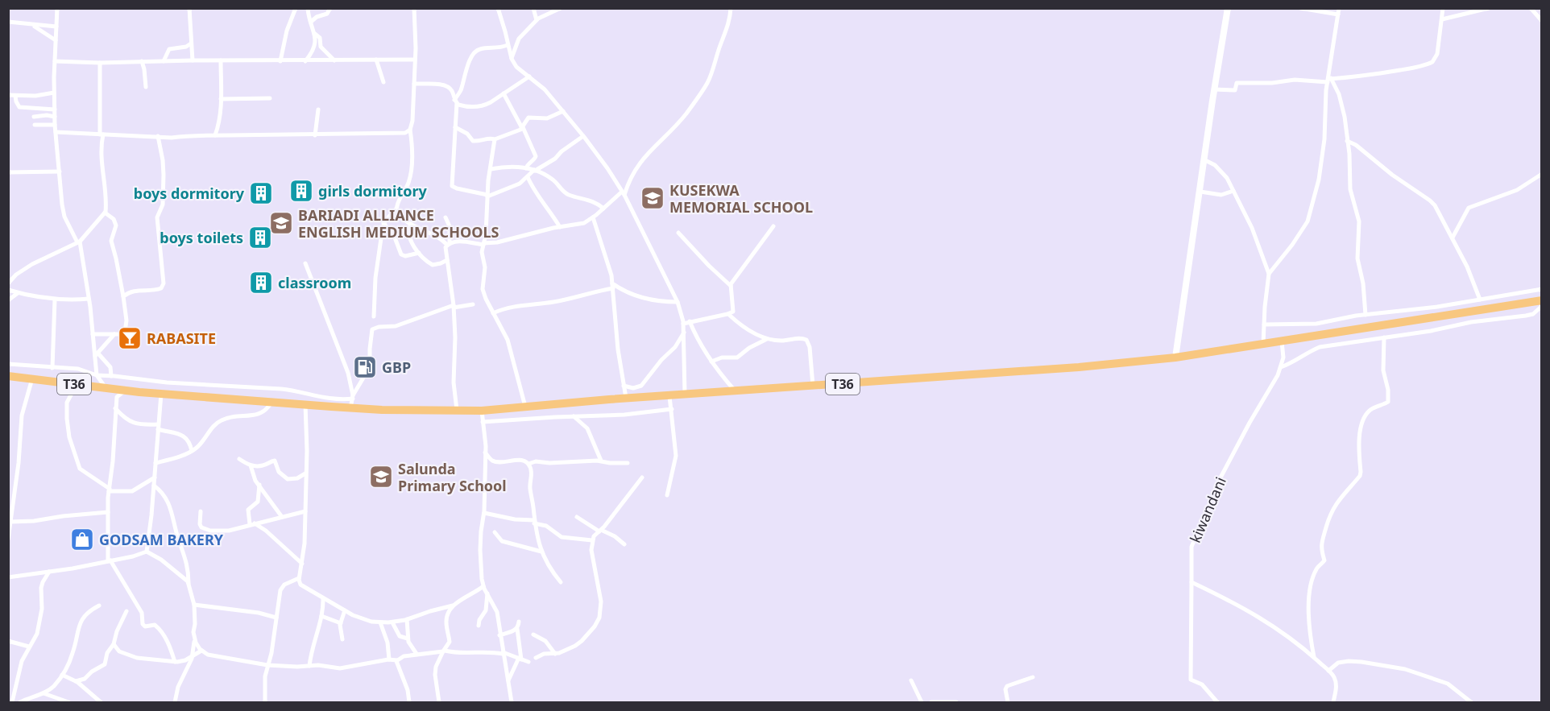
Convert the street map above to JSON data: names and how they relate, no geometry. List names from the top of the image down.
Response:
{
  "streets": {
    "highway": ["T36"],
    "street": ["kiwandani"]
  },
  "crossings": [
    ["T36", "kiwandani"]
  ],
  "places": {
    "building": [
      "girls dormitory",
      "boys dormitory",
      "boys toilets",
      "classroom"
    ],
    "school or university": ["KUSEKWA MEMORIAL SCHOOL", "BARIADI ALLIANCE ENGLISH MEDIUM SCHOOLS", "Salunda Primary School"],
    "bar": ["RABASITE"],
    "fuel station": ["GBP"],
    "shop": ["GODSAM BAKERY"]
  }
}
